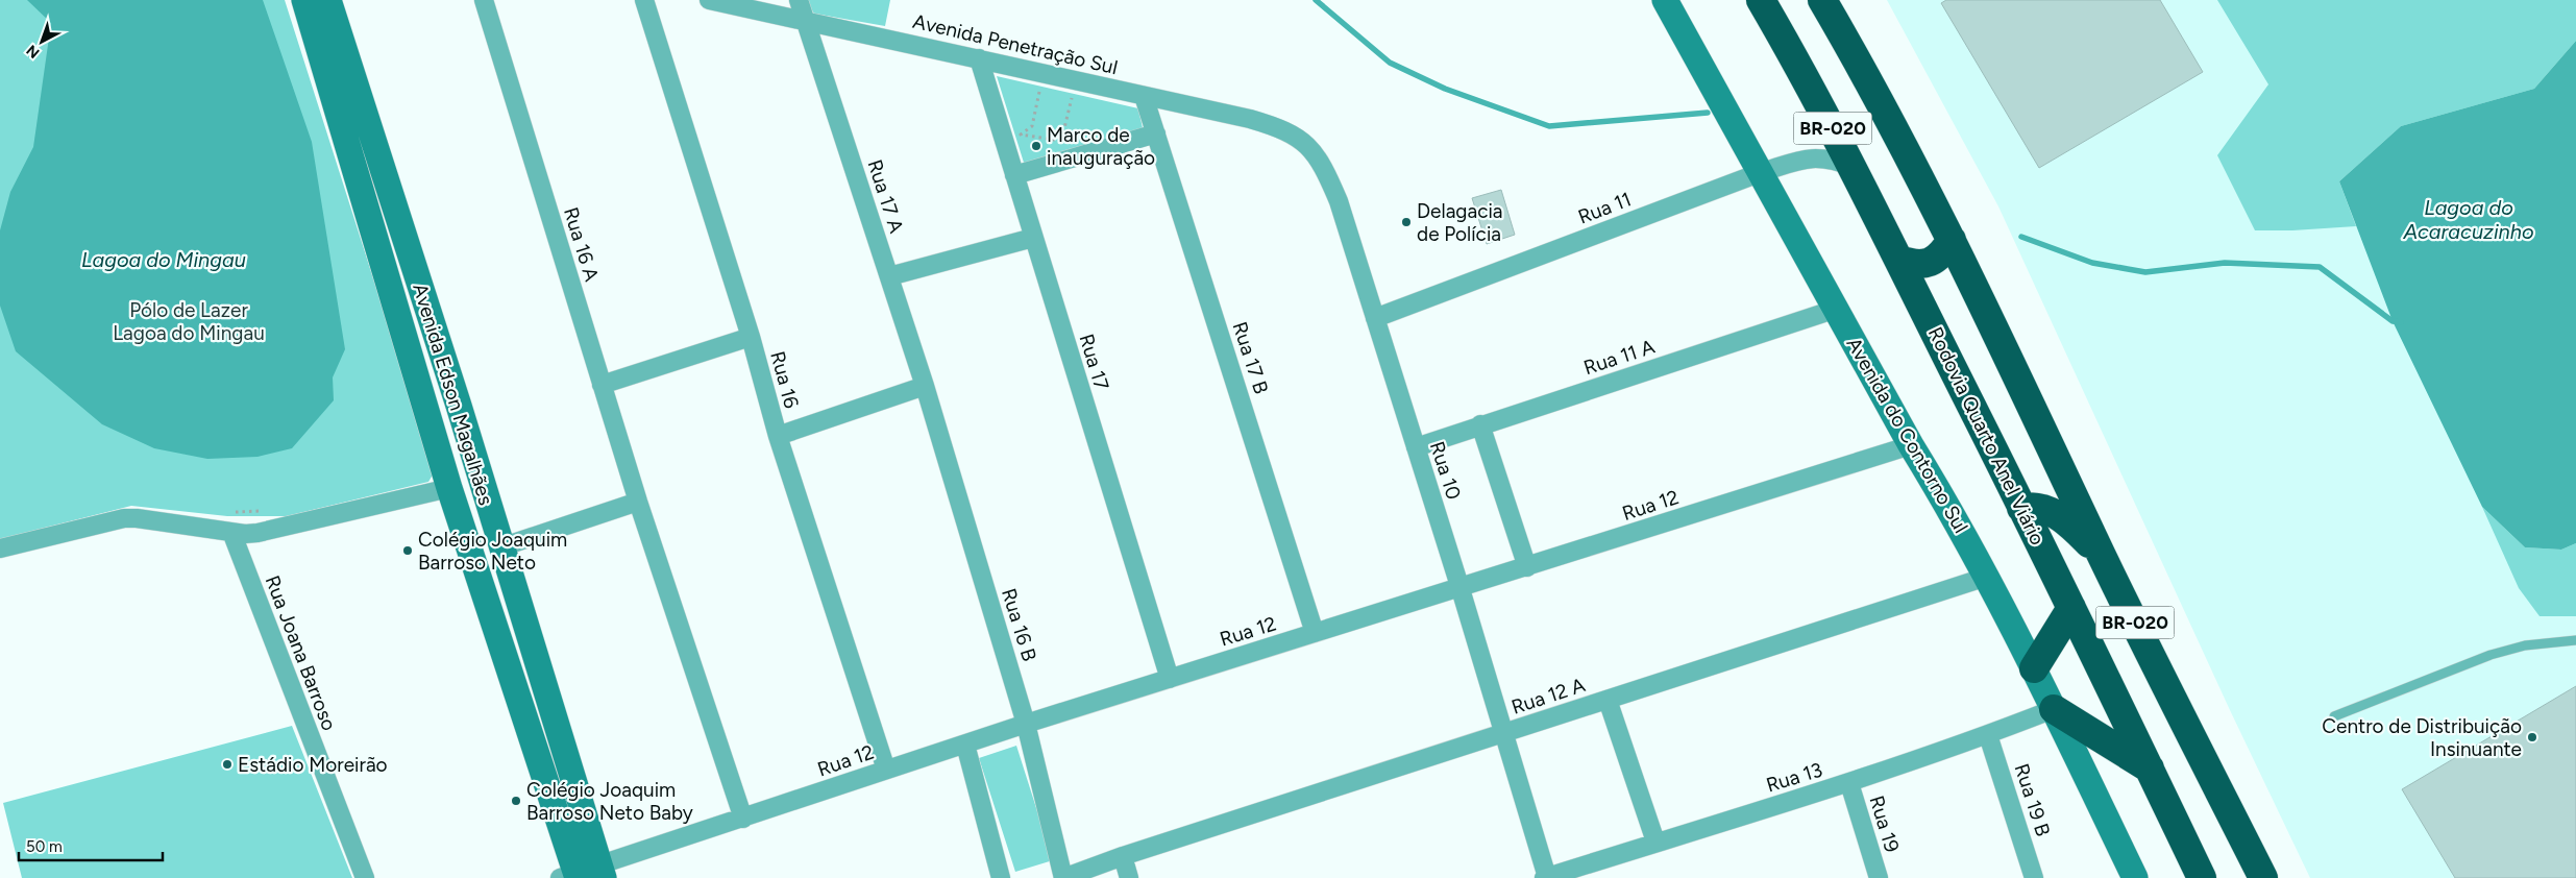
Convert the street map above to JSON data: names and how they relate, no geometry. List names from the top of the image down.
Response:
{
  "streets": {
    "highway": ["BR-020", "Rodovia Quarto Anel Viário"],
    "street": [
      "Avenida Penetração Sul",
      "Rua 17 A",
      "Rua 11",
      "Rua 16 A",
      "Rua 11 A",
      "Rua 17 B",
      "Rua 17",
      "Rua 16",
      "Avenida Edson Magalhães",
      "Avenida do Contorno Sul",
      "Rua 10",
      "Rua 12",
      "Rua 16 B",
      "Rua Joana Barroso",
      "Rua 12 A",
      "Rua 13",
      "Rua 19 B",
      "Rua 19"
    ]
  },
  "crossings": [
    ["Avenida Penetração Sul", "Rua 17 A"],
    ["Avenida Penetração Sul", "Rua 17 B"],
    ["Avenida Penetração Sul", "Rua 17"],
    ["Avenida Penetração Sul", "Rua 10"],
    ["Rua 17 A", "Rua 16 B"],
    ["Rua 11", "Avenida do Contorno Sul"],
    ["Rua 11", "Rodovia Quarto Anel Viário"],
    ["Rua 11", "Rua 10"],
    ["Rua 11 A", "Avenida do Contorno Sul"],
    ["Rua 11 A", "Rua 10"],
    ["Rua 17 B", "Rua 12"],
    ["Rua 17", "Rua 12"],
    ["Rua 16", "Rua 12"],
    ["Avenida Edson Magalhães", "Rua 12"],
    ["Avenida do Contorno Sul", "Rua 12"],
    ["Avenida do Contorno Sul", "Rua 12 A"],
    ["Avenida do Contorno Sul", "Rua 13"],
    ["Rua 10", "Rua 12"],
    ["Rua 10", "Rua 12 A"],
    ["Rua 10", "Rua 13"],
    ["Rua 12", "Rua 16 B"],
    ["Rua 16 B", "Rua 12 A"],
    ["Rua 13", "Rua 19 B"],
    ["Rua 13", "Rua 19"]
  ],
  "water": ["Lagoa do Acaracuzinho", "Lagoa do Mingau"],
  "parks": ["Pólo de Lazer Lagoa do Mingau"],
  "places": [
    "Marco de inauguração",
    "Delagacia de Polícia",
    "Colégio Joaquim Barroso Neto",
    "Centro de Distribuição Insinuante",
    "Estádio Moreirão",
    "Colégio Joaquim Barroso Neto Baby"
  ],
  "scale_bar": "50 m",
  "north": "bottom left"
}
